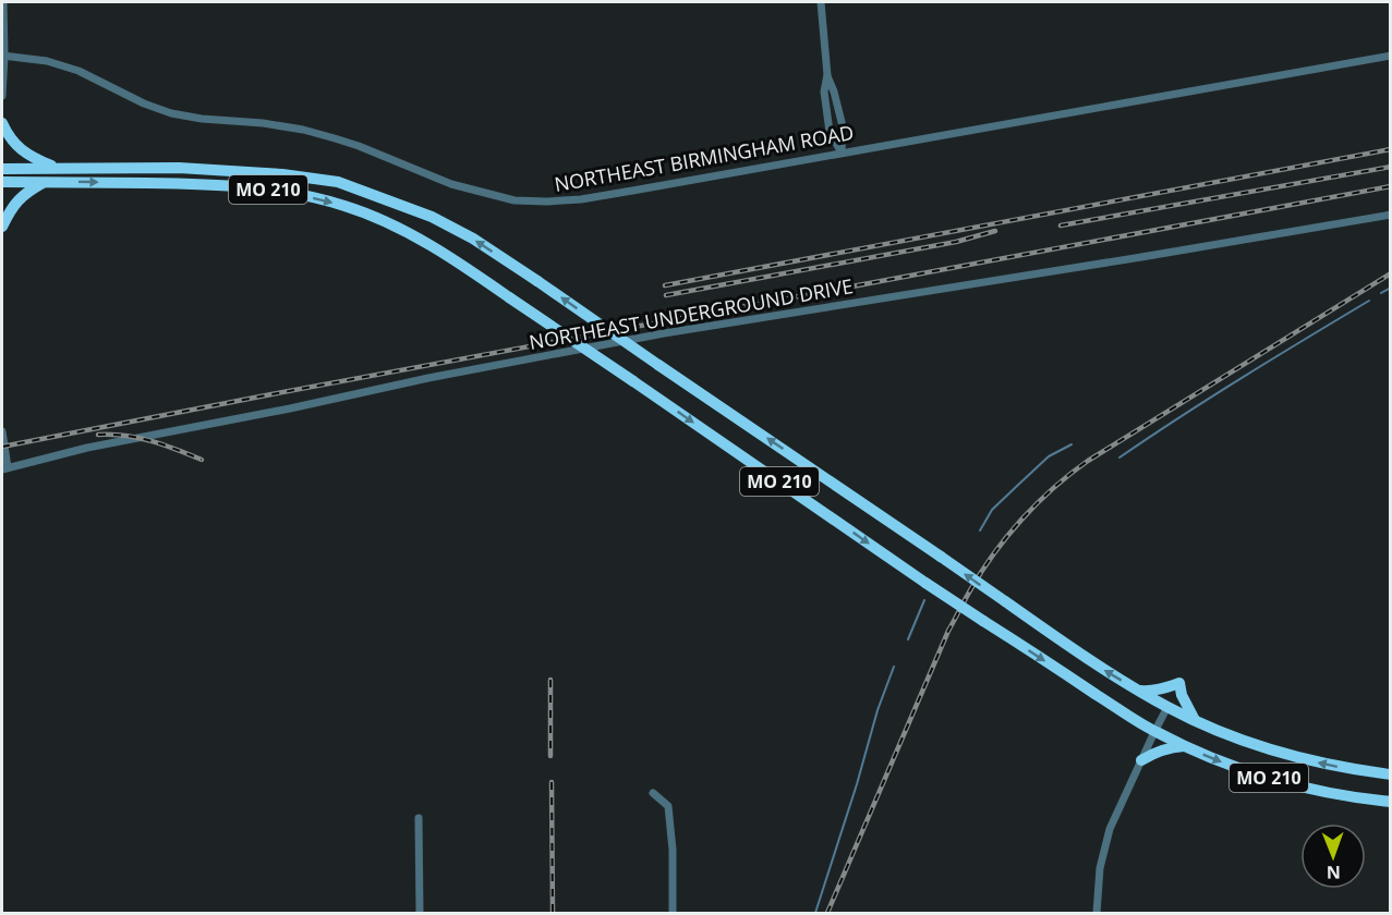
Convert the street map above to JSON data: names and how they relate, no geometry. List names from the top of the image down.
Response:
{
  "streets": {
    "highway": ["MO 210"],
    "street": ["NORTHEAST BIRMINGHAM ROAD", "NORTHEAST UNDERGROUND DRIVE"]
  },
  "north": "bottom"
}
